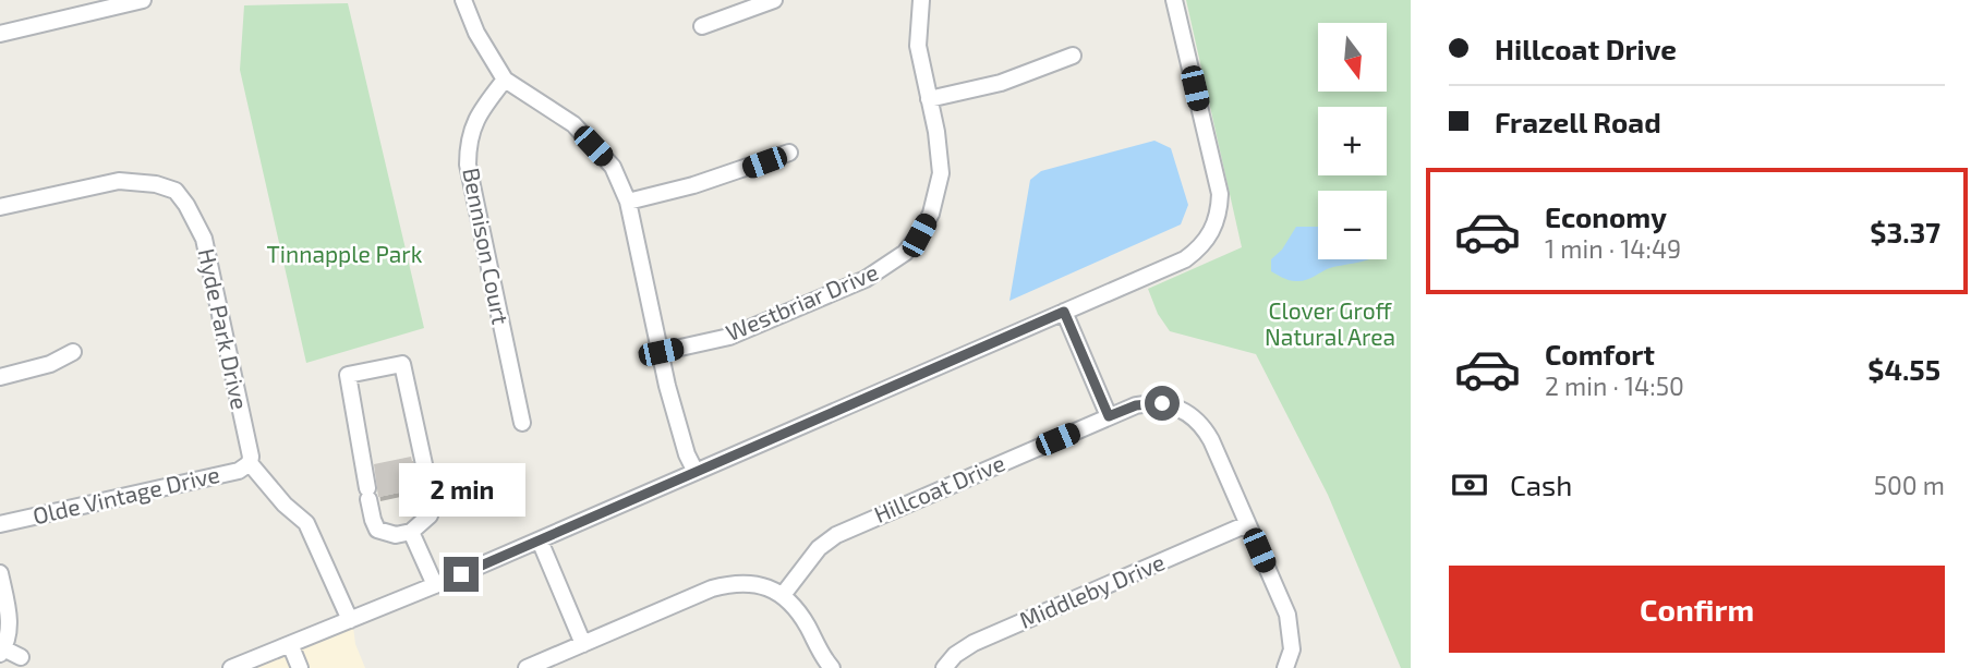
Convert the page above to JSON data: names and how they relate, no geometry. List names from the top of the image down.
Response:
{
  "streets": {
    "street": [
      "Bennison Court",
      "Westbriar Drive",
      "Hyde Park Drive",
      "Hillcoat Drive",
      "Olde Vintage Drive",
      "Middleby Drive"
    ]
  },
  "crossings": [
    ["Hyde Park Drive", "Olde Vintage Drive"],
    ["Hillcoat Drive", "Middleby Drive"]
  ],
  "parks": ["Tinnapple Park", "Clover Groff Natural Area"],
  "north": "bottom",
  "page": {
    "banner": ["Hillcoat Drive", "Frazell Road"],
    "map_buttons": ["+", "−"],
    "list": [
      {
        "name": "Economy",
        "note": "1 min · 14:49",
        "value": "$3.37"
      },
      {
        "name": "Comfort",
        "note": "2 min · 14:50",
        "value": "$4.55"
      }
    ],
    "pay": ["Cash", "500 m"],
    "bubble": "2 min",
    "buttons": "Confirm"
  }
}
